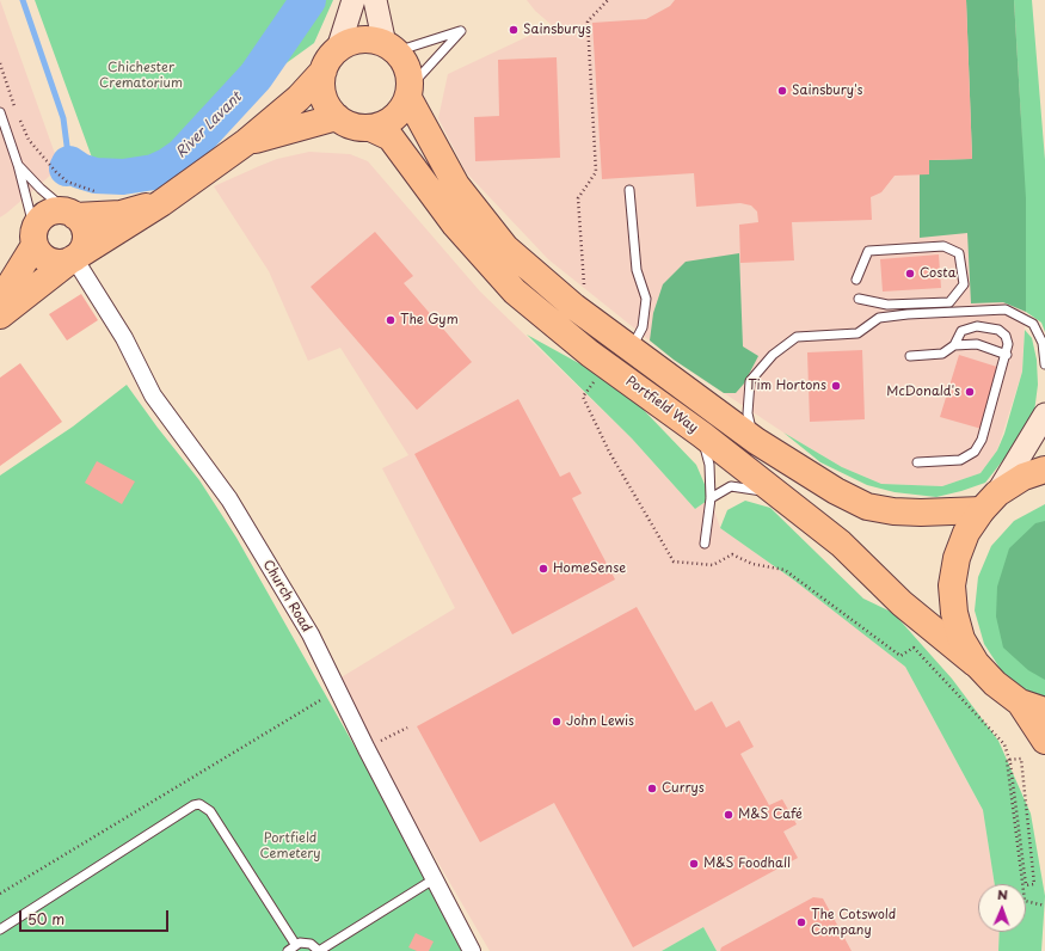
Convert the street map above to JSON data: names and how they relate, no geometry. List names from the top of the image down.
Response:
{
  "streets": {
    "main road": ["Portfield Way"],
    "street": ["Church Road"]
  },
  "water": ["River Lavant"],
  "parks": ["Chichester Crematorium", "Portfield Cemetery"],
  "places": [
    "Sainsburys",
    "Sainsbury's",
    "Costa",
    "The Gym",
    "Tim Hortons",
    "McDonald's",
    "HomeSense",
    "John Lewis",
    "Currys",
    "M&S Café",
    "M&S Foodhall",
    "The Cotswold Company"
  ],
  "scale_bar": "50 m",
  "north": "top"
}
